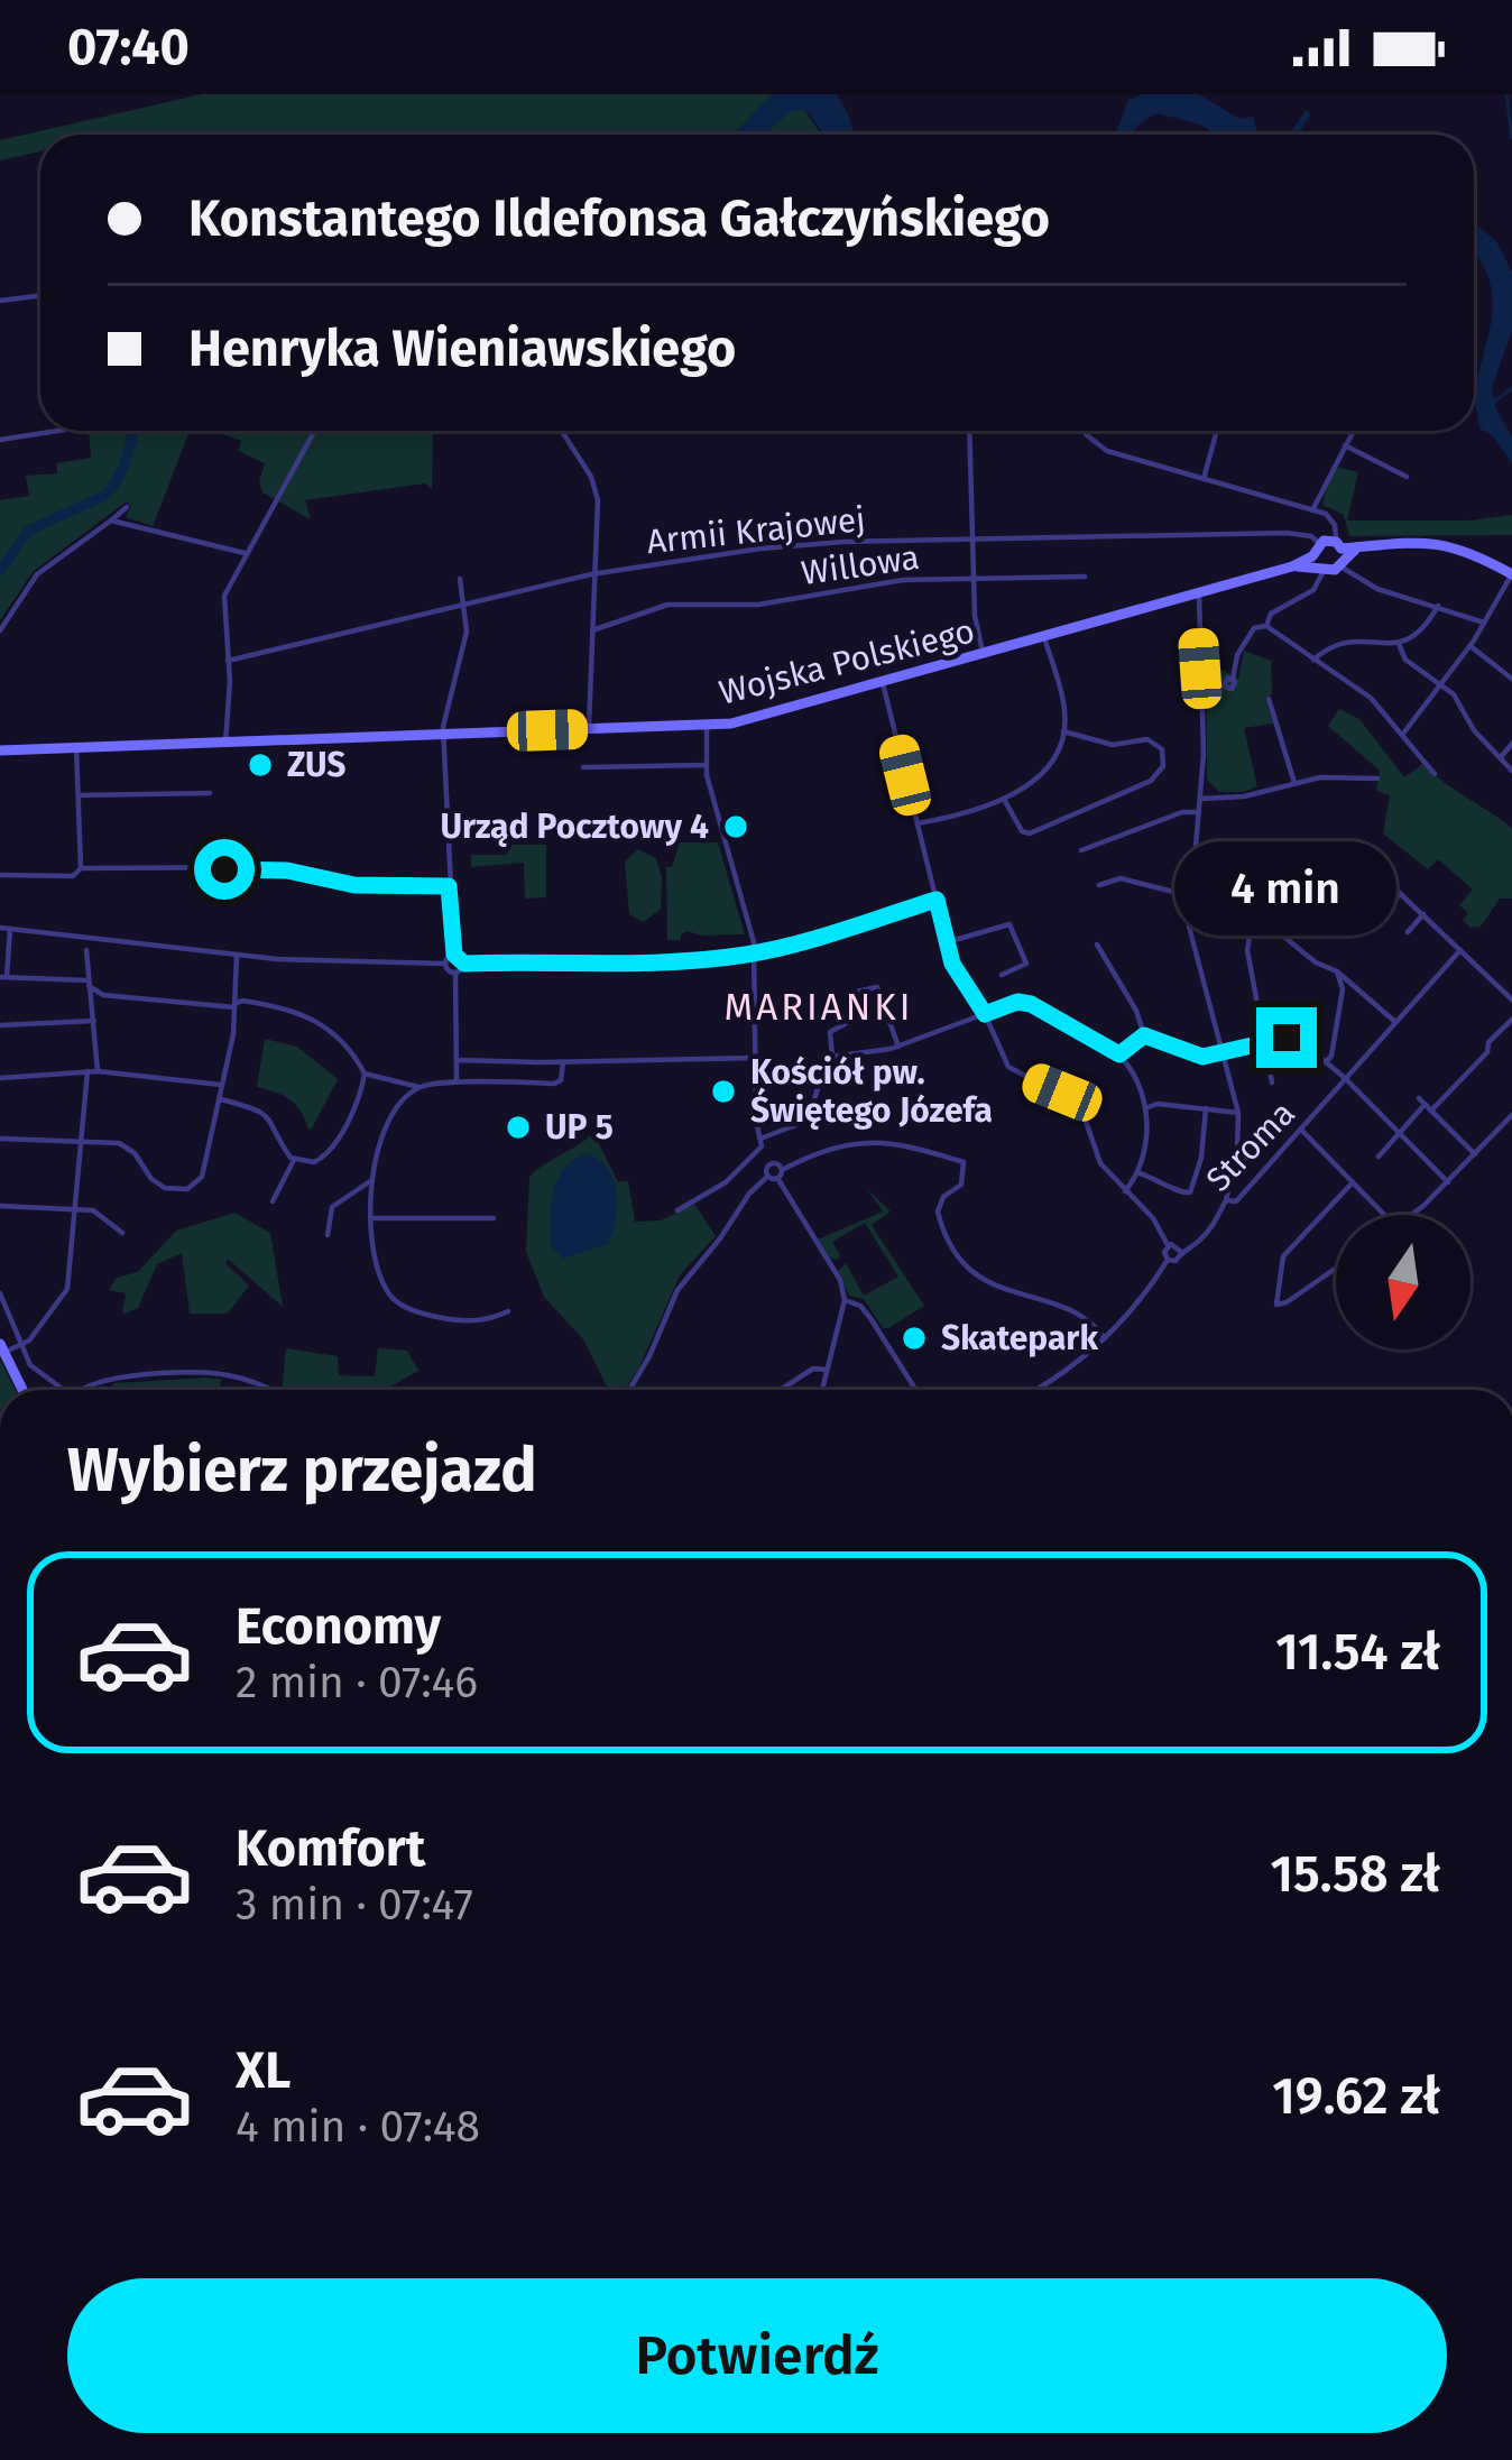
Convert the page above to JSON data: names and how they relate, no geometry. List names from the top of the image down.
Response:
{
  "streets": {
    "street": [
      "Armii Krajowej",
      "Willowa",
      "Wojska Polskiego",
      "Stroma"
    ]
  },
  "crossings": [
    ["Armii Krajowej", "Wojska Polskiego"]
  ],
  "districts": ["MARIANKI"],
  "places": [
    "ZUS",
    "Urząd Pocztowy 4",
    "Kościół pw. Świętego Józefa",
    "UP 5",
    "Skatepark"
  ],
  "north": "bottom",
  "page": {
    "status": "07:40",
    "banner": ["Konstantego Ildefonsa Gałczyńskiego", "Henryka Wieniawskiego"],
    "bubble": "4 min",
    "heading": "Wybierz przejazd",
    "list": [
      {
        "name": "Economy",
        "note": "2 min · 07:46",
        "value": "11.54 zł"
      },
      {
        "name": "Komfort",
        "note": "3 min · 07:47",
        "value": "15.58 zł"
      },
      {
        "name": "XL",
        "note": "4 min · 07:48",
        "value": "19.62 zł"
      }
    ],
    "buttons": "Potwierdź"
  }
}
